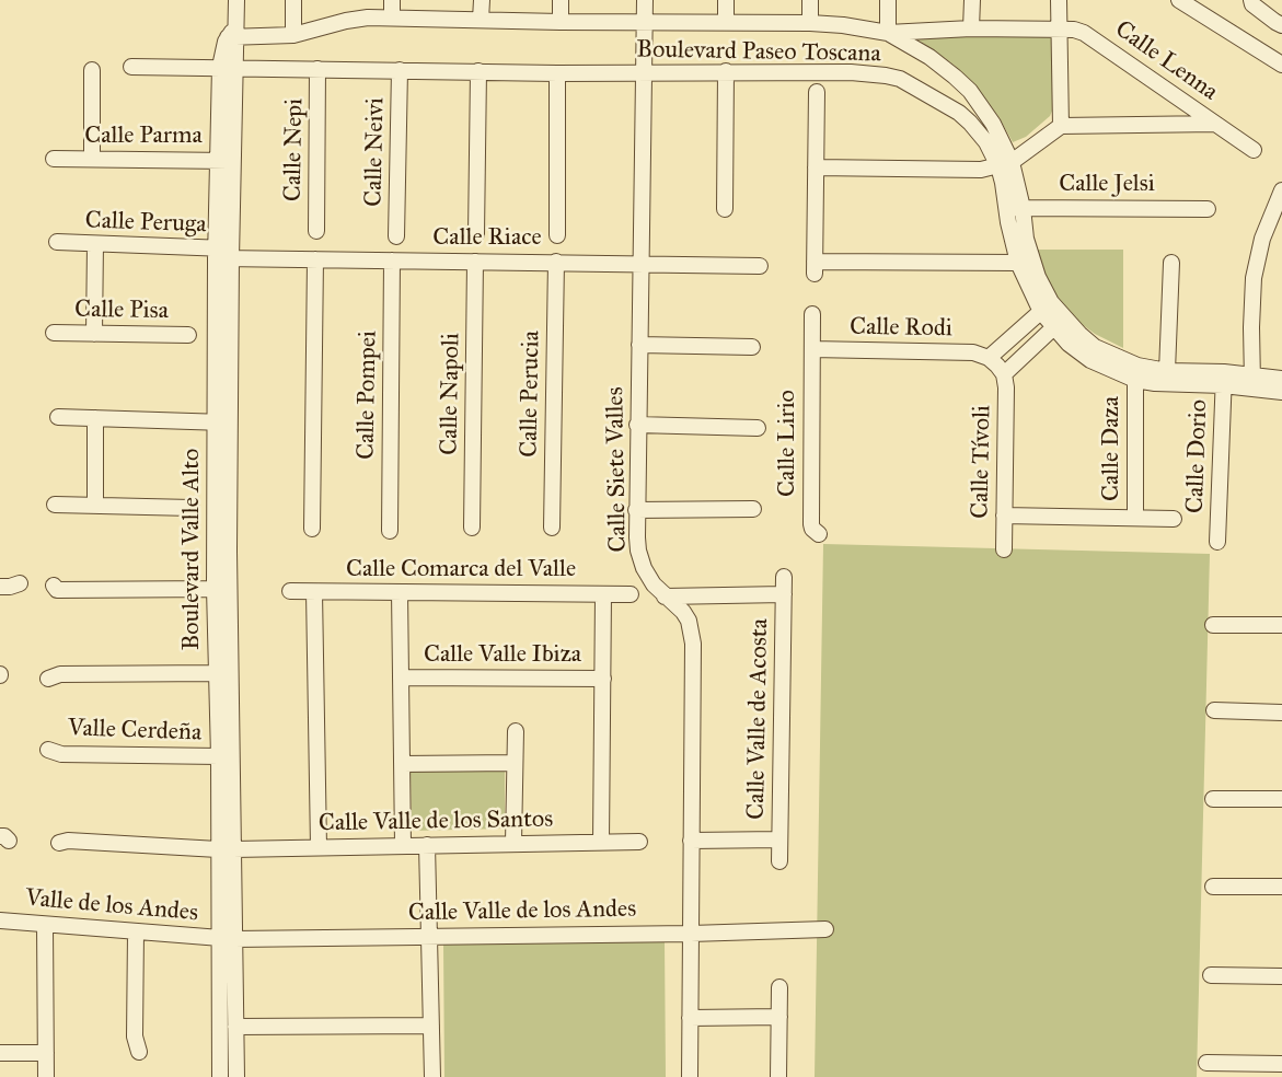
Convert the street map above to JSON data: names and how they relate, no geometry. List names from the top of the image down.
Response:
{
  "streets": {
    "street": [
      "Boulevard Paseo Toscana",
      "Calle Lenna",
      "Calle Parma",
      "Calle Nepi",
      "Calle Neivi",
      "Calle Jelsi",
      "Calle Peruga",
      "Calle Riace",
      "Calle Pisa",
      "Calle Rodi",
      "Calle Napoli",
      "Calle Perucia",
      "Calle Pompei",
      "Calle Lirio",
      "Calle Daza",
      "Calle Dorio",
      "Calle Tívoli",
      "Calle Siete Valles",
      "Boulevard Valle Alto",
      "Calle Comarca del Valle",
      "Calle Valle Ibiza",
      "Calle Valle de Acosta",
      "Valle Cerdeña",
      "Calle Valle de los Santos",
      "Valle de los Andes",
      "Calle Valle de los Andes"
    ]
  },
  "crossings": [
    ["Boulevard Paseo Toscana", "Calle Lenna"],
    ["Boulevard Paseo Toscana", "Calle Nepi"],
    ["Boulevard Paseo Toscana", "Calle Neivi"],
    ["Boulevard Paseo Toscana", "Calle Jelsi"],
    ["Boulevard Paseo Toscana", "Calle Daza"],
    ["Boulevard Paseo Toscana", "Calle Dorio"],
    ["Boulevard Paseo Toscana", "Calle Tívoli"],
    ["Boulevard Paseo Toscana", "Calle Siete Valles"],
    ["Boulevard Paseo Toscana", "Boulevard Valle Alto"],
    ["Calle Parma", "Boulevard Valle Alto"],
    ["Calle Peruga", "Calle Riace"],
    ["Calle Peruga", "Boulevard Valle Alto"],
    ["Calle Riace", "Calle Napoli"],
    ["Calle Riace", "Calle Perucia"],
    ["Calle Riace", "Calle Pompei"],
    ["Calle Riace", "Calle Siete Valles"],
    ["Calle Riace", "Boulevard Valle Alto"],
    ["Calle Rodi", "Calle Lirio"],
    ["Calle Rodi", "Calle Tívoli"],
    ["Calle Daza", "Calle Tívoli"],
    ["Calle Siete Valles", "Calle Valle de los Andes"],
    ["Boulevard Valle Alto", "Valle Cerdeña"],
    ["Boulevard Valle Alto", "Calle Valle de los Santos"],
    ["Boulevard Valle Alto", "Valle de los Andes"],
    ["Boulevard Valle Alto", "Calle Valle de los Andes"],
    ["Valle de los Andes", "Calle Valle de los Andes"]
  ]
}
